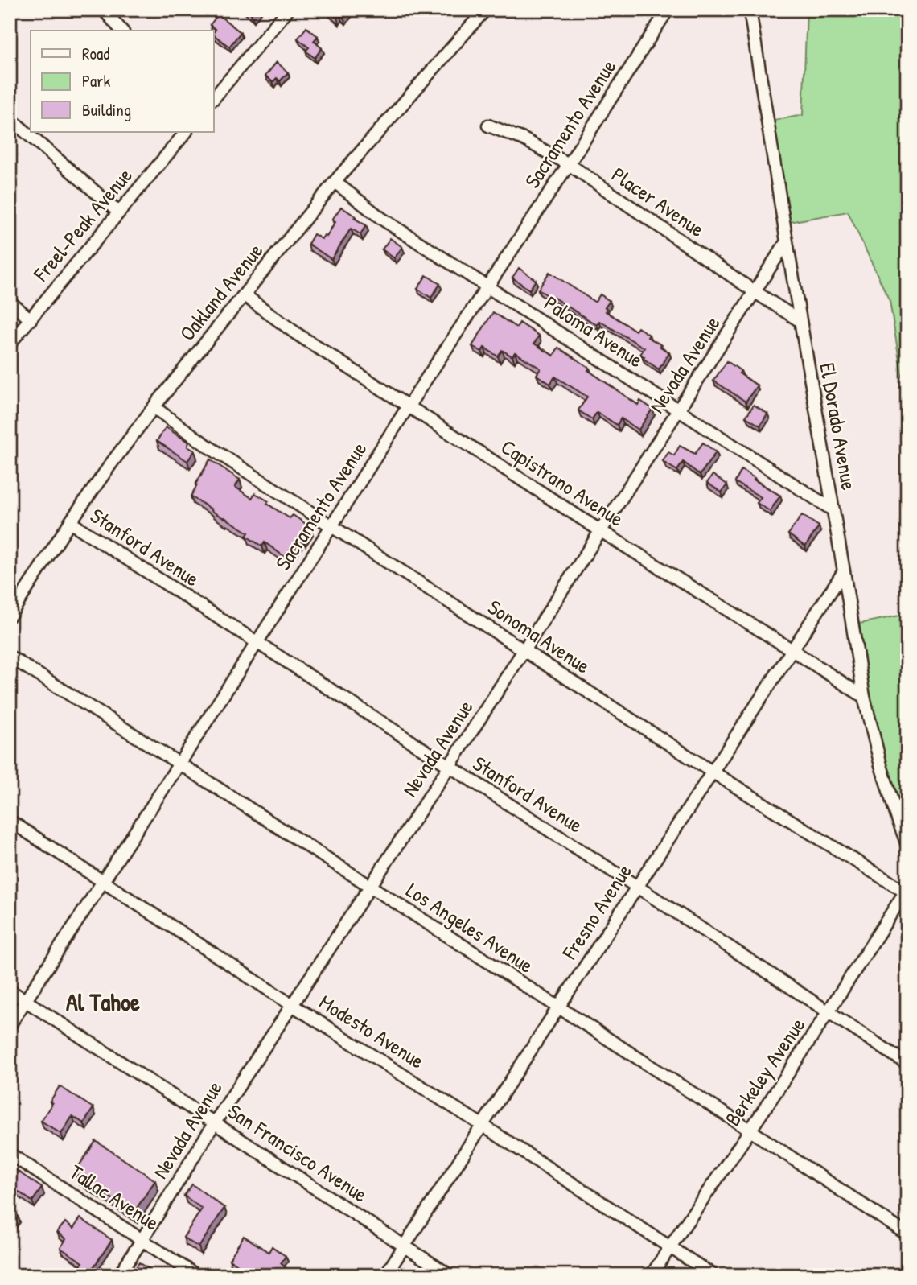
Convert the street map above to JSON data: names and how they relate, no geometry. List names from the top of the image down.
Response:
{
  "streets": {
    "street": [
      "Sacramento Avenue",
      "Placer Avenue",
      "Freel-Peak Avenue",
      "Oakland Avenue",
      "Paloma Avenue",
      "Nevada Avenue",
      "El Dorado Avenue",
      "Capistrano Avenue",
      "Stanford Avenue",
      "Sonoma Avenue",
      "Fresno Avenue",
      "Los Angeles Avenue",
      "Modesto Avenue",
      "Berkeley Avenue",
      "San Francisco Avenue",
      "Tallac Avenue"
    ]
  },
  "crossings": [
    ["Sacramento Avenue", "Placer Avenue"],
    ["Sacramento Avenue", "Paloma Avenue"],
    ["Sacramento Avenue", "Capistrano Avenue"],
    ["Sacramento Avenue", "Stanford Avenue"],
    ["Sacramento Avenue", "Sonoma Avenue"],
    ["Sacramento Avenue", "Los Angeles Avenue"],
    ["Sacramento Avenue", "Modesto Avenue"],
    ["Sacramento Avenue", "San Francisco Avenue"],
    ["Placer Avenue", "Nevada Avenue"],
    ["Placer Avenue", "El Dorado Avenue"],
    ["Oakland Avenue", "Paloma Avenue"],
    ["Oakland Avenue", "Capistrano Avenue"],
    ["Oakland Avenue", "Stanford Avenue"],
    ["Oakland Avenue", "Sonoma Avenue"],
    ["Paloma Avenue", "Nevada Avenue"],
    ["Paloma Avenue", "El Dorado Avenue"],
    ["Nevada Avenue", "El Dorado Avenue"],
    ["Nevada Avenue", "Capistrano Avenue"],
    ["Nevada Avenue", "Stanford Avenue"],
    ["Nevada Avenue", "Sonoma Avenue"],
    ["Nevada Avenue", "Los Angeles Avenue"],
    ["Nevada Avenue", "Modesto Avenue"],
    ["Nevada Avenue", "San Francisco Avenue"],
    ["Nevada Avenue", "Tallac Avenue"],
    ["El Dorado Avenue", "Capistrano Avenue"],
    ["El Dorado Avenue", "Fresno Avenue"],
    ["Capistrano Avenue", "Fresno Avenue"],
    ["Stanford Avenue", "Fresno Avenue"],
    ["Stanford Avenue", "Berkeley Avenue"],
    ["Sonoma Avenue", "Fresno Avenue"],
    ["Sonoma Avenue", "Berkeley Avenue"],
    ["Fresno Avenue", "Los Angeles Avenue"],
    ["Fresno Avenue", "Modesto Avenue"],
    ["Fresno Avenue", "San Francisco Avenue"],
    ["Los Angeles Avenue", "Berkeley Avenue"],
    ["Modesto Avenue", "Berkeley Avenue"]
  ],
  "districts": ["Al Tahoe"],
  "legend": ["Road", "Park", "Building"]
}
